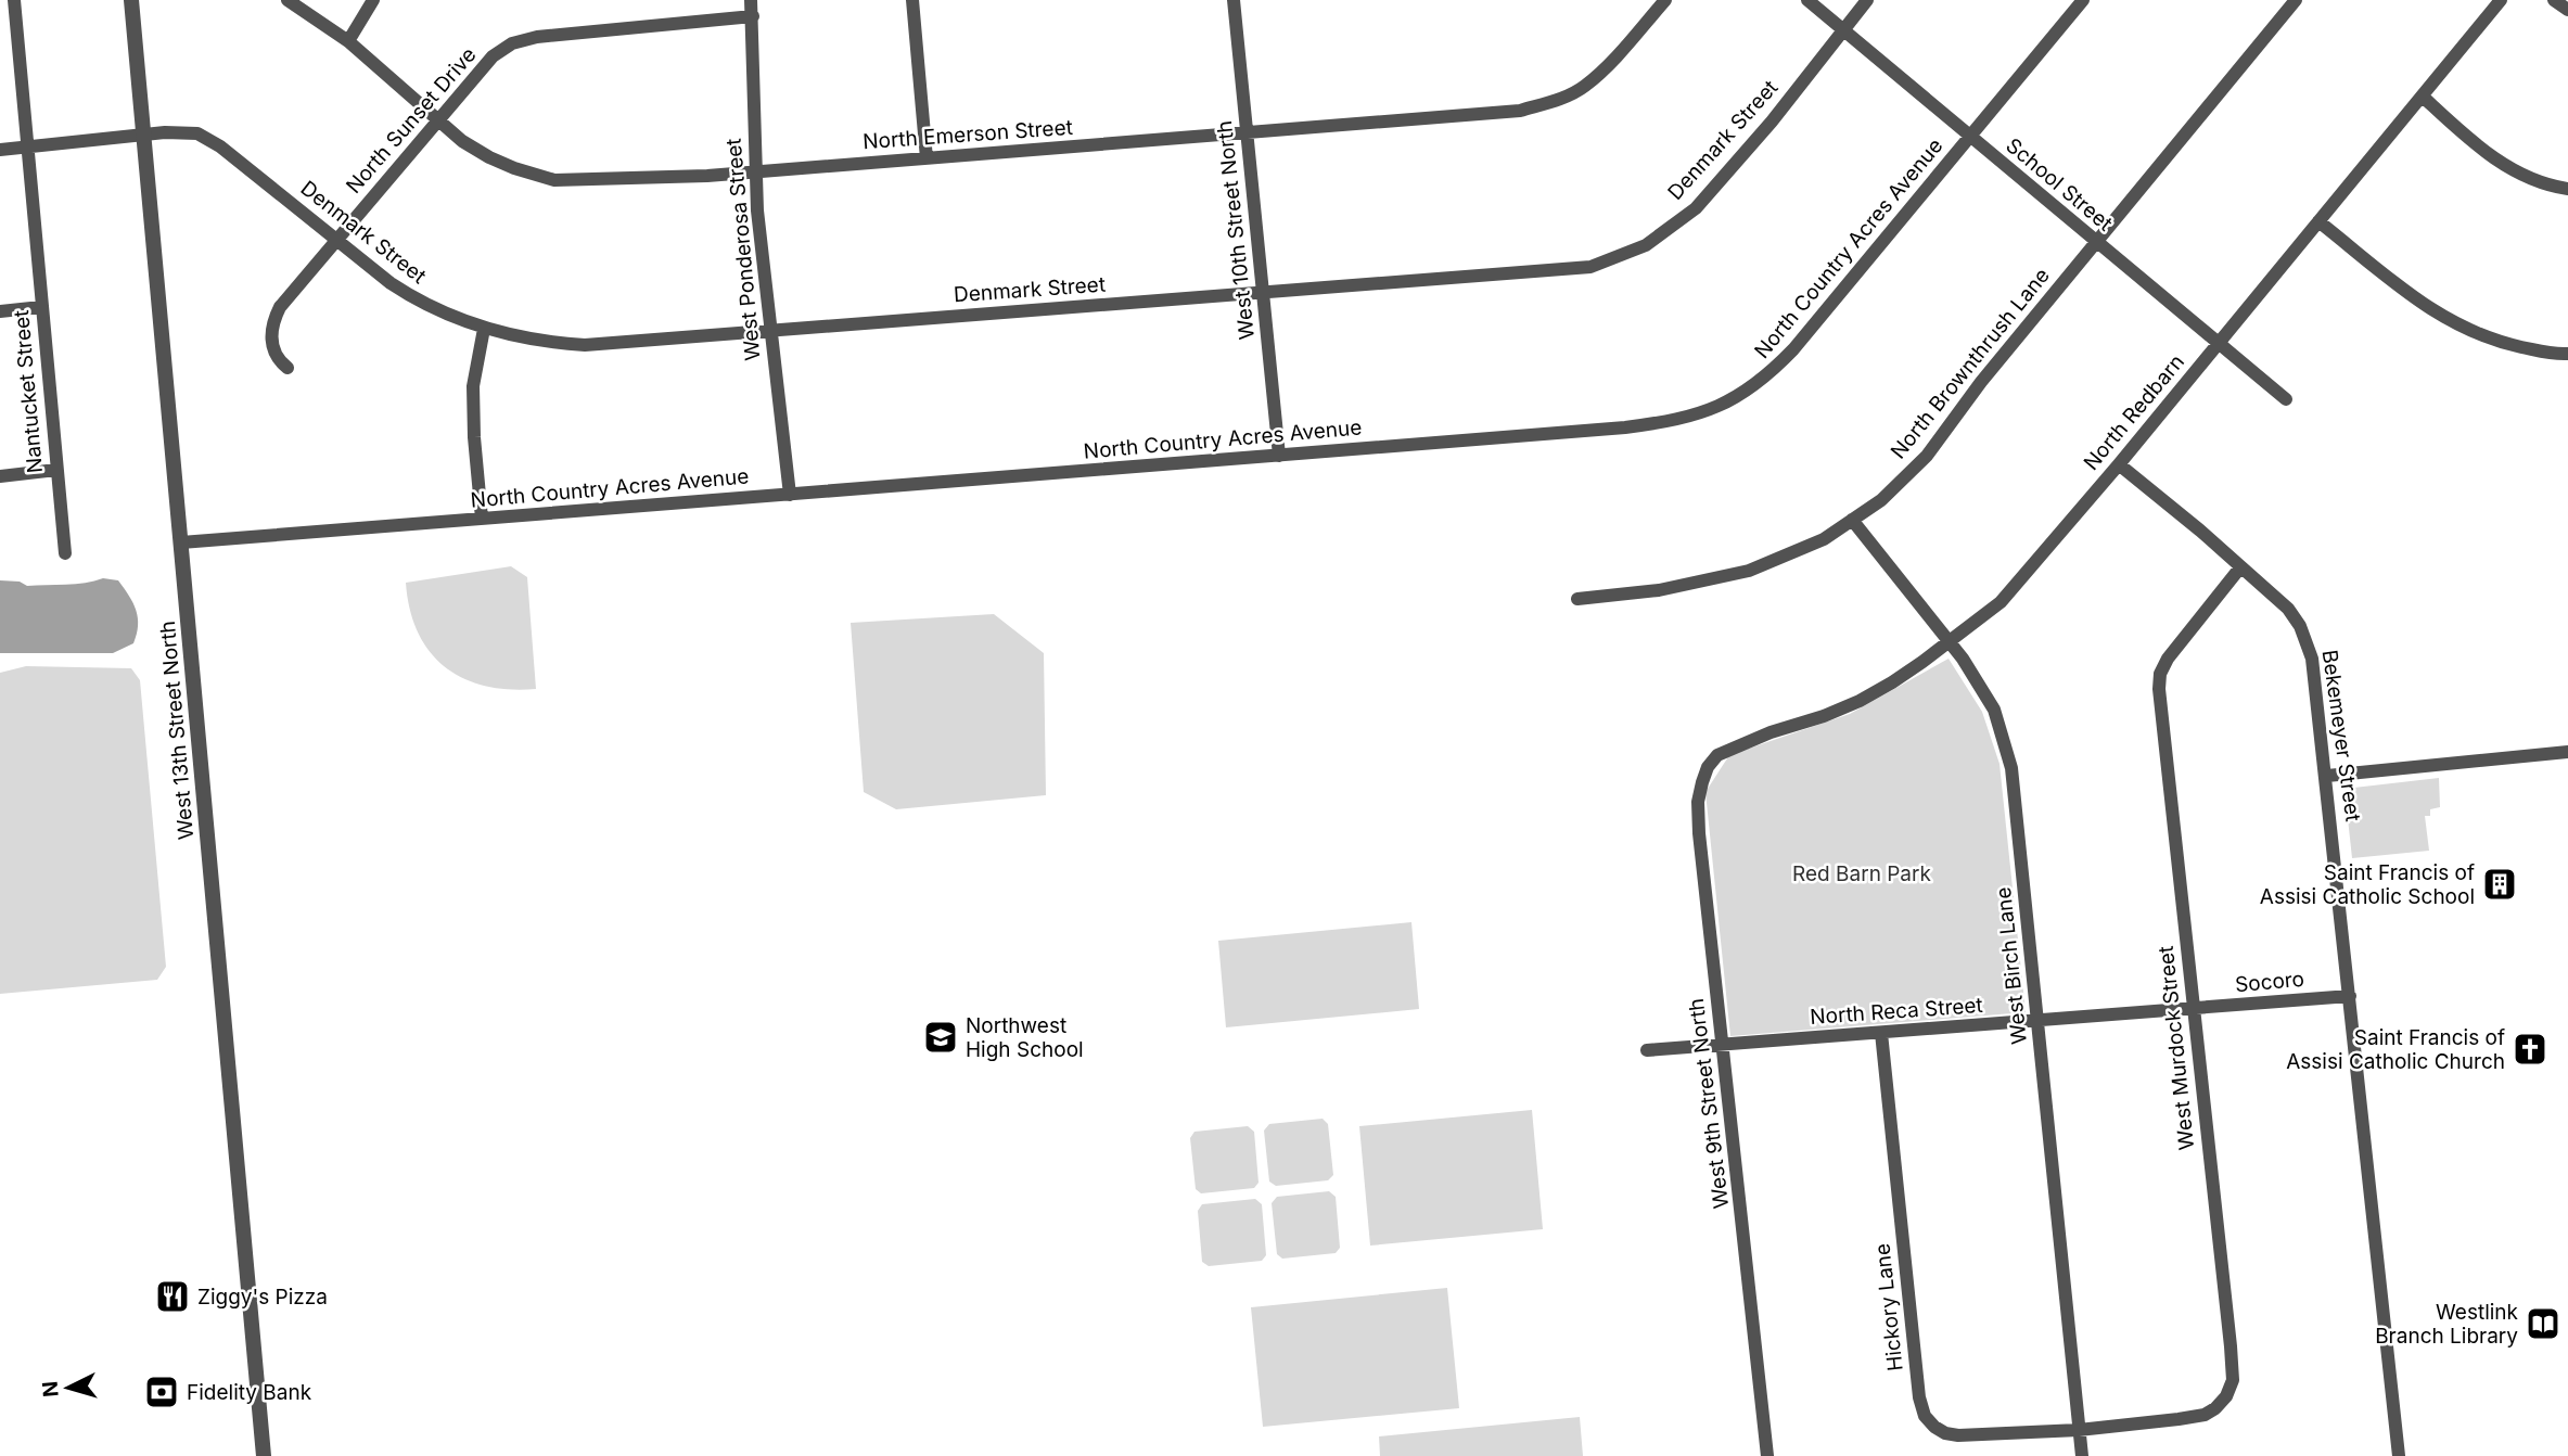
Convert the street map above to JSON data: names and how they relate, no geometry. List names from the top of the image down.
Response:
{
  "streets": {
    "street": [
      "North Sunset Drive",
      "North Emerson Street",
      "Denmark Street",
      "School Street",
      "West 10th Street North",
      "North Country Acres Avenue",
      "West Ponderosa Street",
      "North Brownthrush Lane",
      "Nantucket Street",
      "North Redbarn",
      "West 13th Street North",
      "Bekemeyer Street",
      "West Birch Lane",
      "Socoro",
      "North Reca Street",
      "West Murdock Street",
      "West 9th Street North",
      "Hickory Lane"
    ]
  },
  "crossings": [
    ["North Sunset Drive", "North Emerson Street"],
    ["North Sunset Drive", "Denmark Street"],
    ["North Sunset Drive", "West Ponderosa Street"],
    ["North Emerson Street", "West 10th Street North"],
    ["North Emerson Street", "West Ponderosa Street"],
    ["Denmark Street", "School Street"],
    ["Denmark Street", "West 10th Street North"],
    ["Denmark Street", "West Ponderosa Street"],
    ["Denmark Street", "Nantucket Street"],
    ["Denmark Street", "West 13th Street North"],
    ["School Street", "North Country Acres Avenue"],
    ["School Street", "North Brownthrush Lane"],
    ["School Street", "North Redbarn"],
    ["West 10th Street North", "North Country Acres Avenue"],
    ["North Country Acres Avenue", "West Ponderosa Street"],
    ["North Country Acres Avenue", "West 13th Street North"],
    ["North Brownthrush Lane", "West Birch Lane"],
    ["North Redbarn", "Bekemeyer Street"],
    ["North Redbarn", "West Birch Lane"],
    ["North Redbarn", "West 9th Street North"],
    ["Bekemeyer Street", "Socoro"],
    ["Bekemeyer Street", "West Murdock Street"],
    ["West Birch Lane", "North Reca Street"],
    ["West Birch Lane", "West Murdock Street"],
    ["West Birch Lane", "Hickory Lane"],
    ["Socoro", "North Reca Street"],
    ["Socoro", "West Murdock Street"],
    ["North Reca Street", "West Murdock Street"],
    ["North Reca Street", "West 9th Street North"],
    ["North Reca Street", "Hickory Lane"],
    ["West Murdock Street", "Hickory Lane"]
  ],
  "parks": ["Red Barn Park"],
  "places": {
    "building": ["Saint Francis of Assisi Catholic School"],
    "school or university": ["Northwest High School"],
    "church": ["Saint Francis of Assisi Catholic Church"],
    "restaurant": ["Ziggy's Pizza"],
    "library": ["Westlink Branch Library"],
    "bank": ["Fidelity Bank"]
  },
  "north": "left"
}
